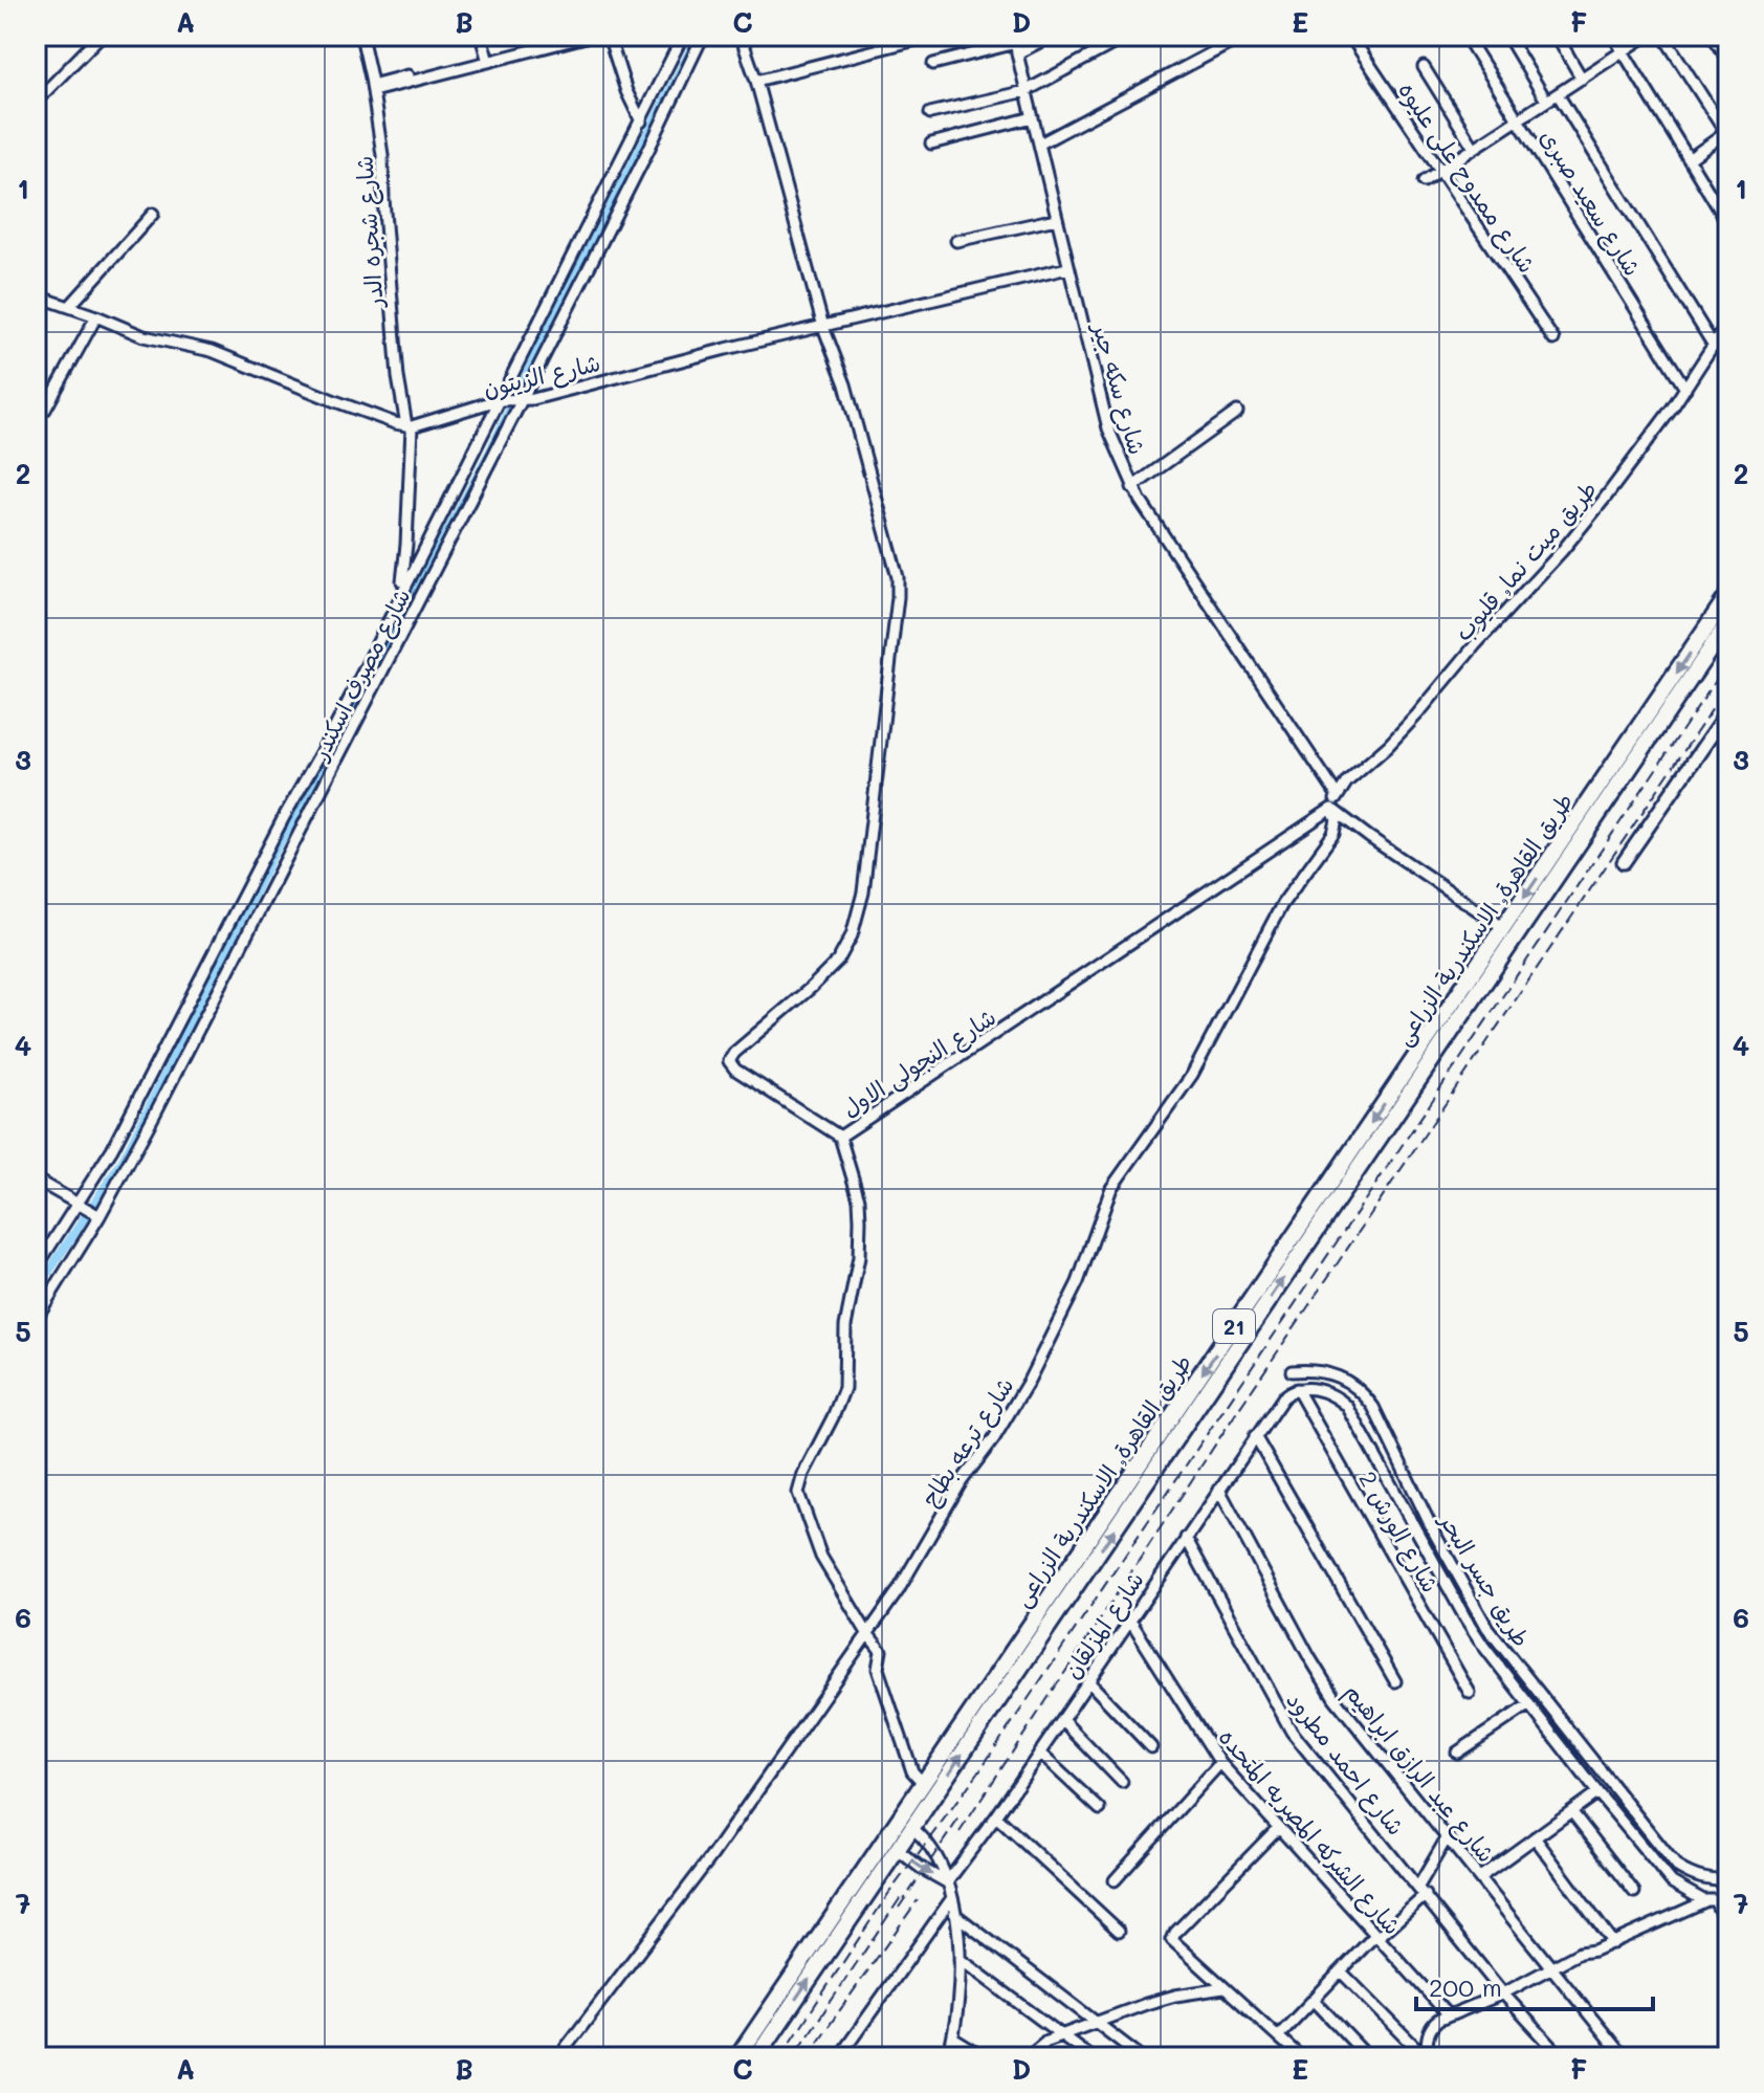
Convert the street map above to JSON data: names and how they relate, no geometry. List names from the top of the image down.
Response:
{
  "streets": {
    "highway": ["طريق القاهرة, الاسكندرية الزراعى", "21"],
    "street": [
      "شارع ممدوح على عليوه",
      "شارع سعيد صبرى",
      "شارع شجره الدر",
      "شارع الزيتون",
      "شارع سكه جير",
      "طريق ميت نما, قليوب",
      "شارع مصرف اسكندر",
      "شارع النجولى الاول",
      "شارع ترعه بطاح",
      "شارع الورش 2",
      "طريق جسر البحر",
      "شارع المزلقان",
      "شارع احمد مطرود",
      "شارع عبد الرازق ابراهيم",
      "شارع الشركه المصريه المتحده"
    ]
  },
  "crossings": [
    ["شارع سعيد صبرى", "طريق ميت نما, قليوب"],
    ["شارع شجره الدر", "شارع الزيتون"],
    ["شارع شجره الدر", "شارع مصرف اسكندر"],
    ["شارع الزيتون", "شارع سكه جير"],
    ["شارع الزيتون", "شارع مصرف اسكندر"],
    ["شارع سكه جير", "طريق ميت نما, قليوب"],
    ["طريق ميت نما, قليوب", "شارع النجولى الاول"],
    ["طريق ميت نما, قليوب", "شارع ترعه بطاح"],
    ["طريق القاهرة, الاسكندرية الزراعى", "شارع النجولى الاول"],
    ["شارع النجولى الاول", "شارع ترعه بطاح"],
    ["شارع الورش 2", "طريق جسر البحر"],
    ["شارع الورش 2", "شارع المزلقان"],
    ["طريق جسر البحر", "شارع المزلقان"],
    ["شارع المزلقان", "شارع احمد مطرود"],
    ["شارع المزلقان", "شارع عبد الرازق ابراهيم"],
    ["شارع المزلقان", "شارع الشركه المصريه المتحده"]
  ],
  "scale_bar": "200 m",
  "grid": {
    "columns": [
      "A",
      "B",
      "C",
      "D",
      "E",
      "F"
    ],
    "rows": [
      "1",
      "2",
      "3",
      "4",
      "5",
      "6",
      "7"
    ]
  }
}
